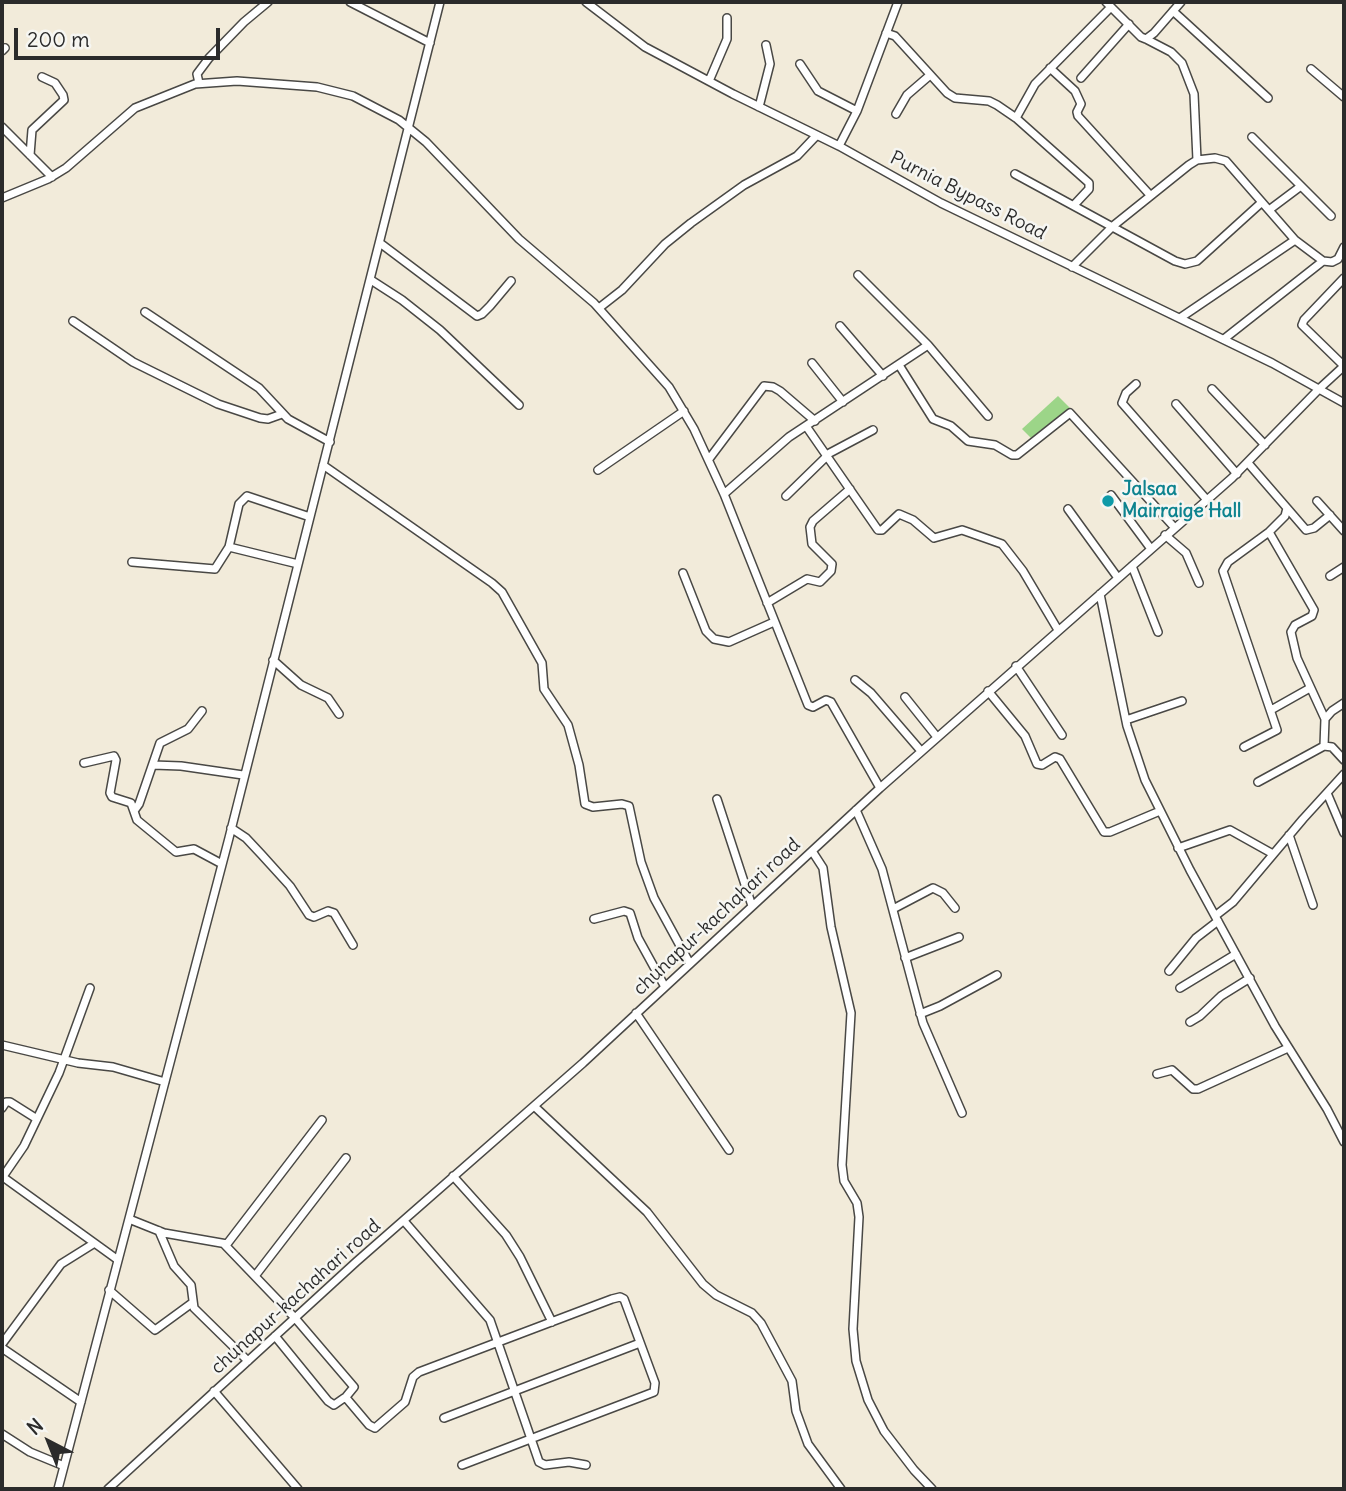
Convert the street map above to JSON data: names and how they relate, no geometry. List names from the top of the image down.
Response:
{
  "streets": {
    "street": ["Purnia Bypass Road", "chunapur-kachahari road"]
  },
  "crossings": [
    ["Purnia Bypass Road", "chunapur-kachahari road"]
  ],
  "places": ["Jalsaa Mairraige Hall"],
  "scale_bar": "200 m",
  "north": "top left"
}
